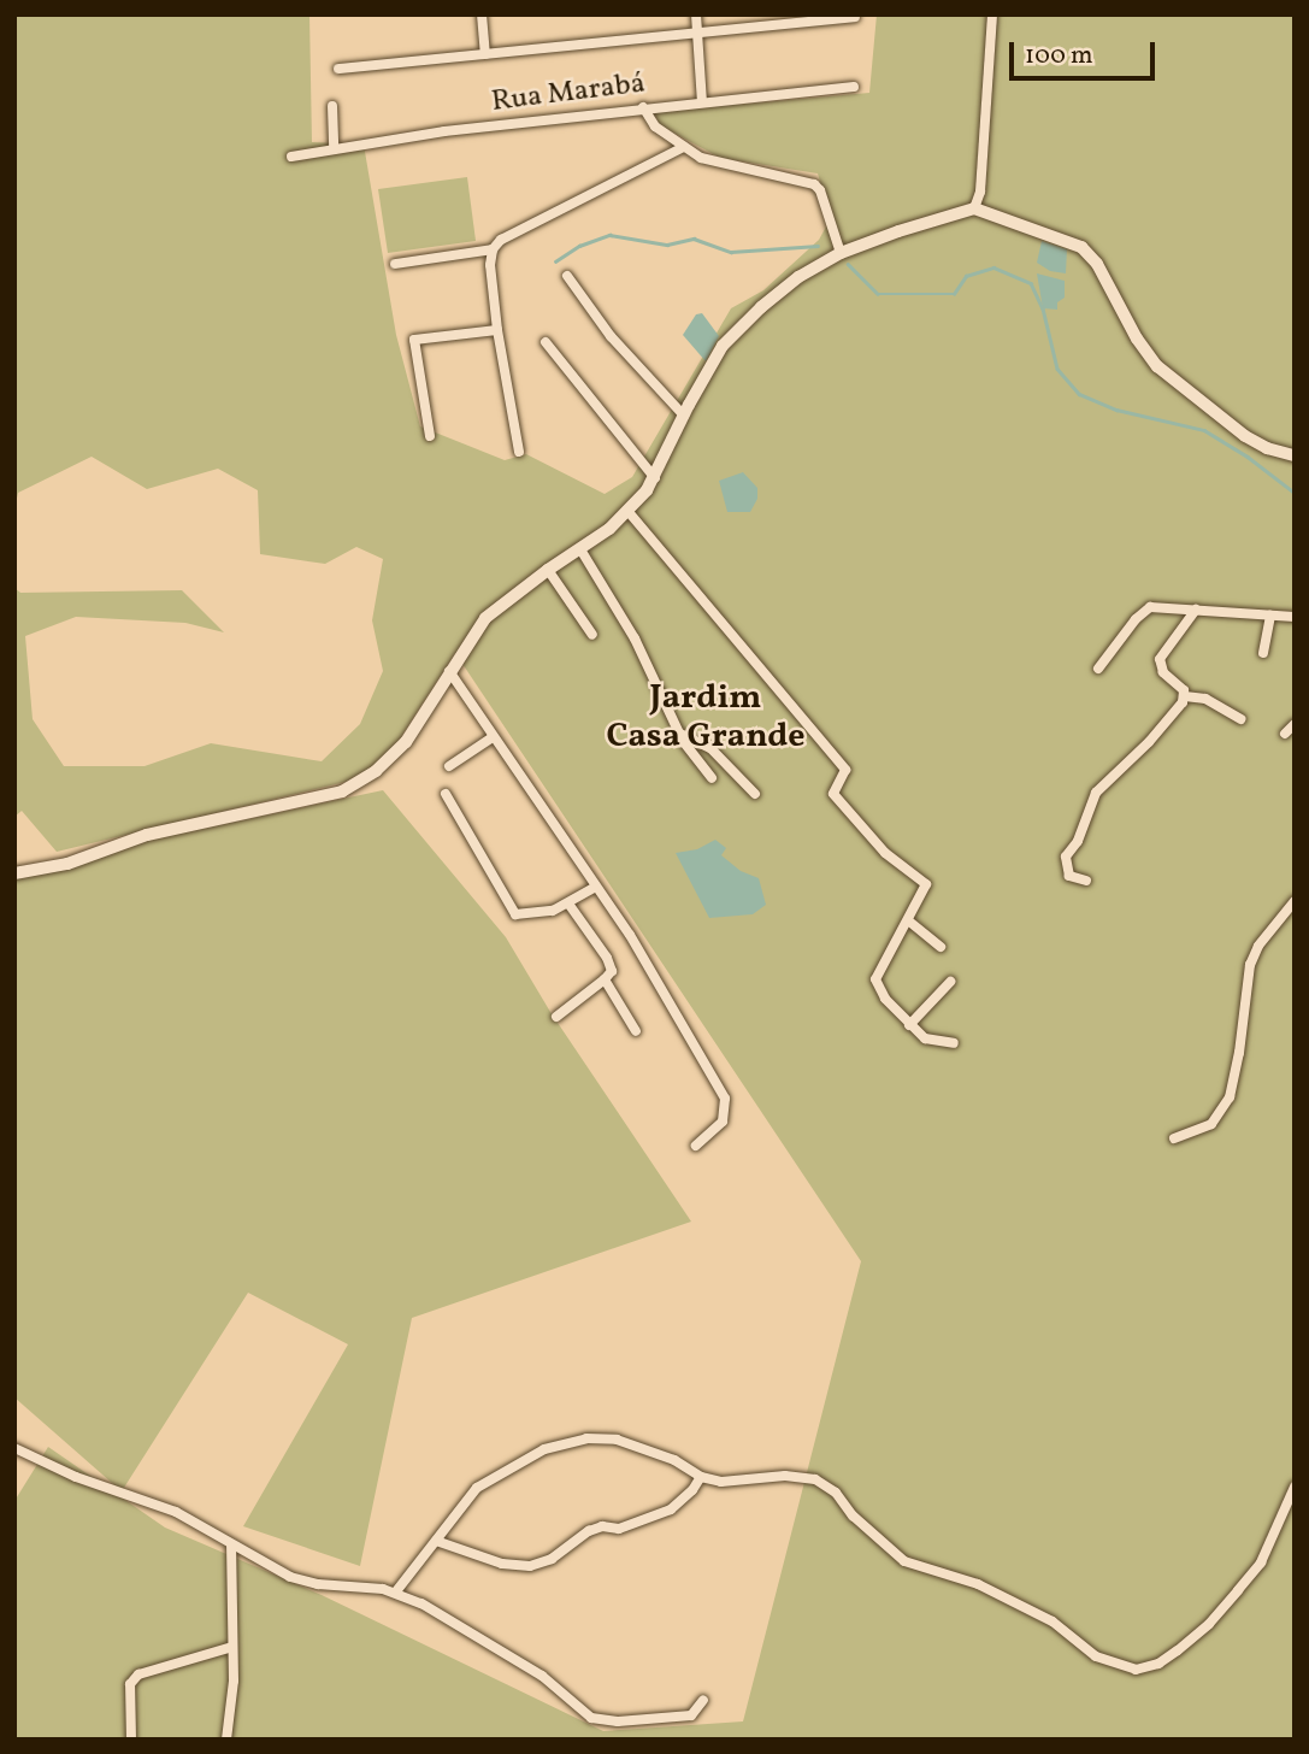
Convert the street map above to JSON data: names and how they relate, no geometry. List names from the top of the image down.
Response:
{
  "streets": {
    "street": ["Rua Marabá"]
  },
  "districts": ["Jardim Casa Grande"],
  "scale_bar": "100 m"
}
